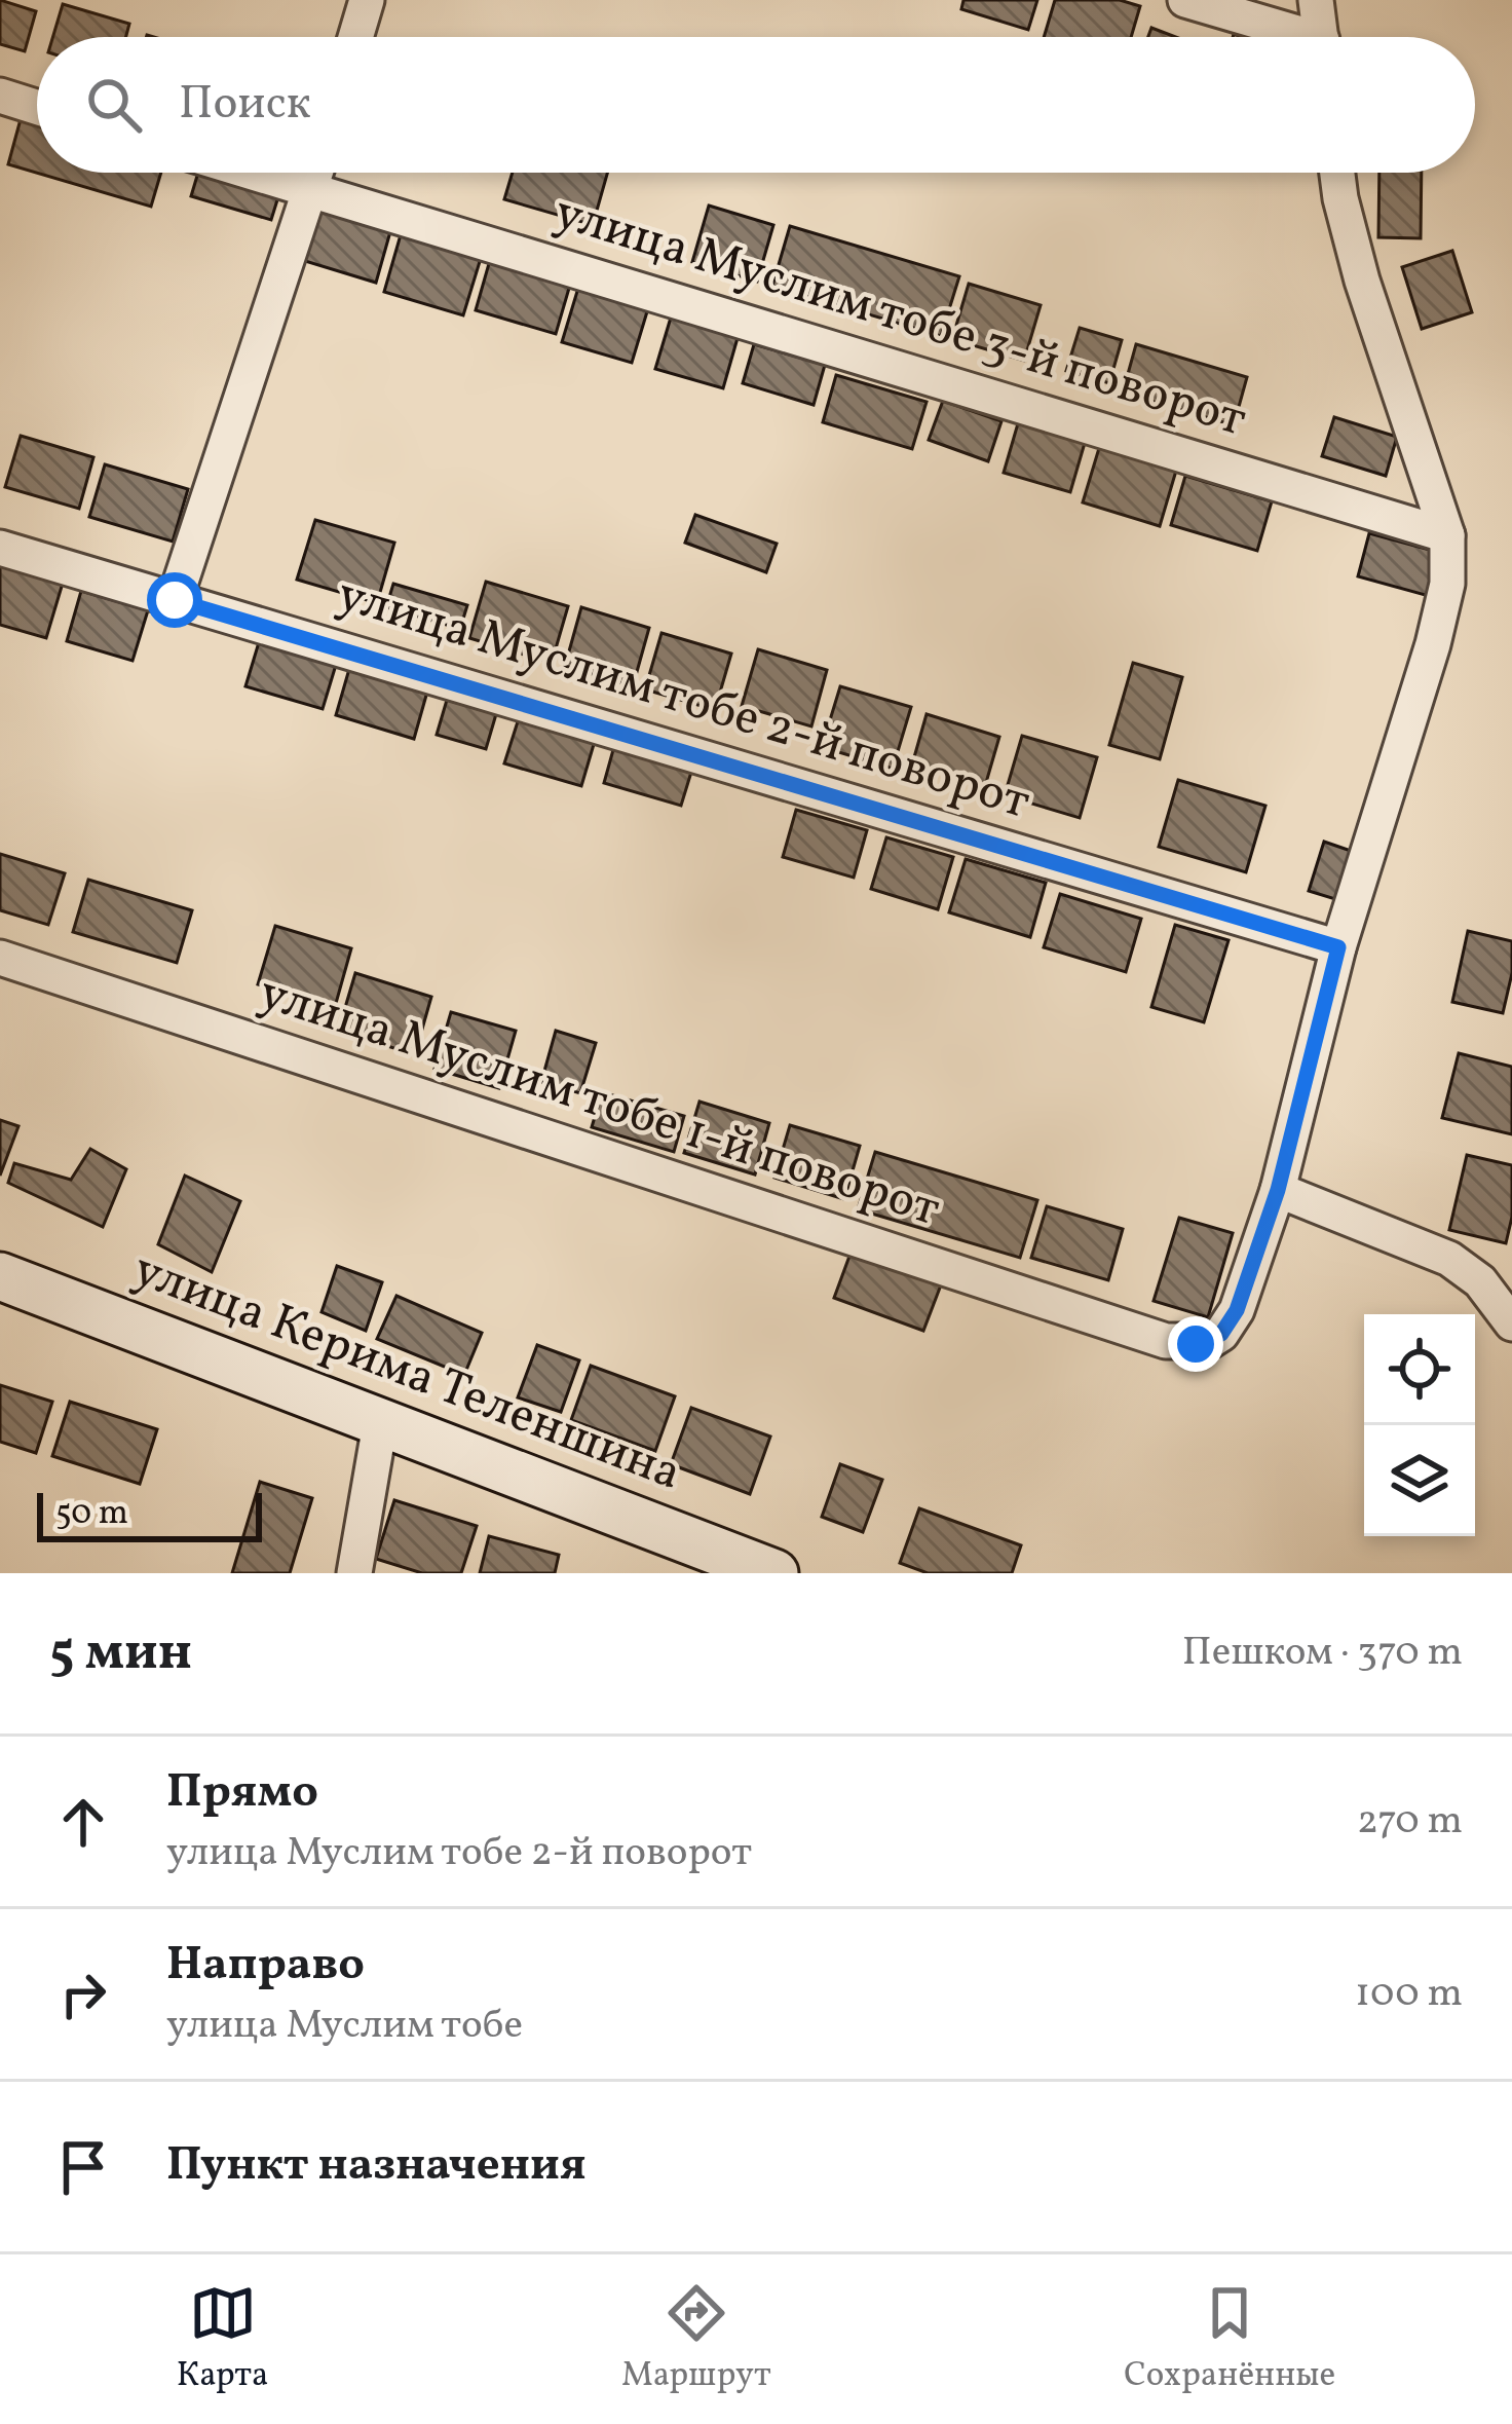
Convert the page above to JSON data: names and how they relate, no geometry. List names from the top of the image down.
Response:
{
  "streets": {
    "street": [
      "улица Муслим тобе 3-й поворот",
      "улица Муслим тобе 2-й поворот",
      "улица Муслим тобе 1-й поворот",
      "улица Керима Теленшина"
    ]
  },
  "scale_bar": "50 m",
  "page": {
    "search": "Поиск",
    "scale": "50 m",
    "heading": ["5 мин", "Пешком · 370 m"],
    "list": [
      ["Прямо", "улица Муслим тобе 2-й поворот", "270 m"],
      ["Направо", "улица Муслим тобе", "100 m"],
      "Пункт назначения"
    ],
    "nav": ["Карта", "Маршрут", "Сохранённые"]
  }
}
